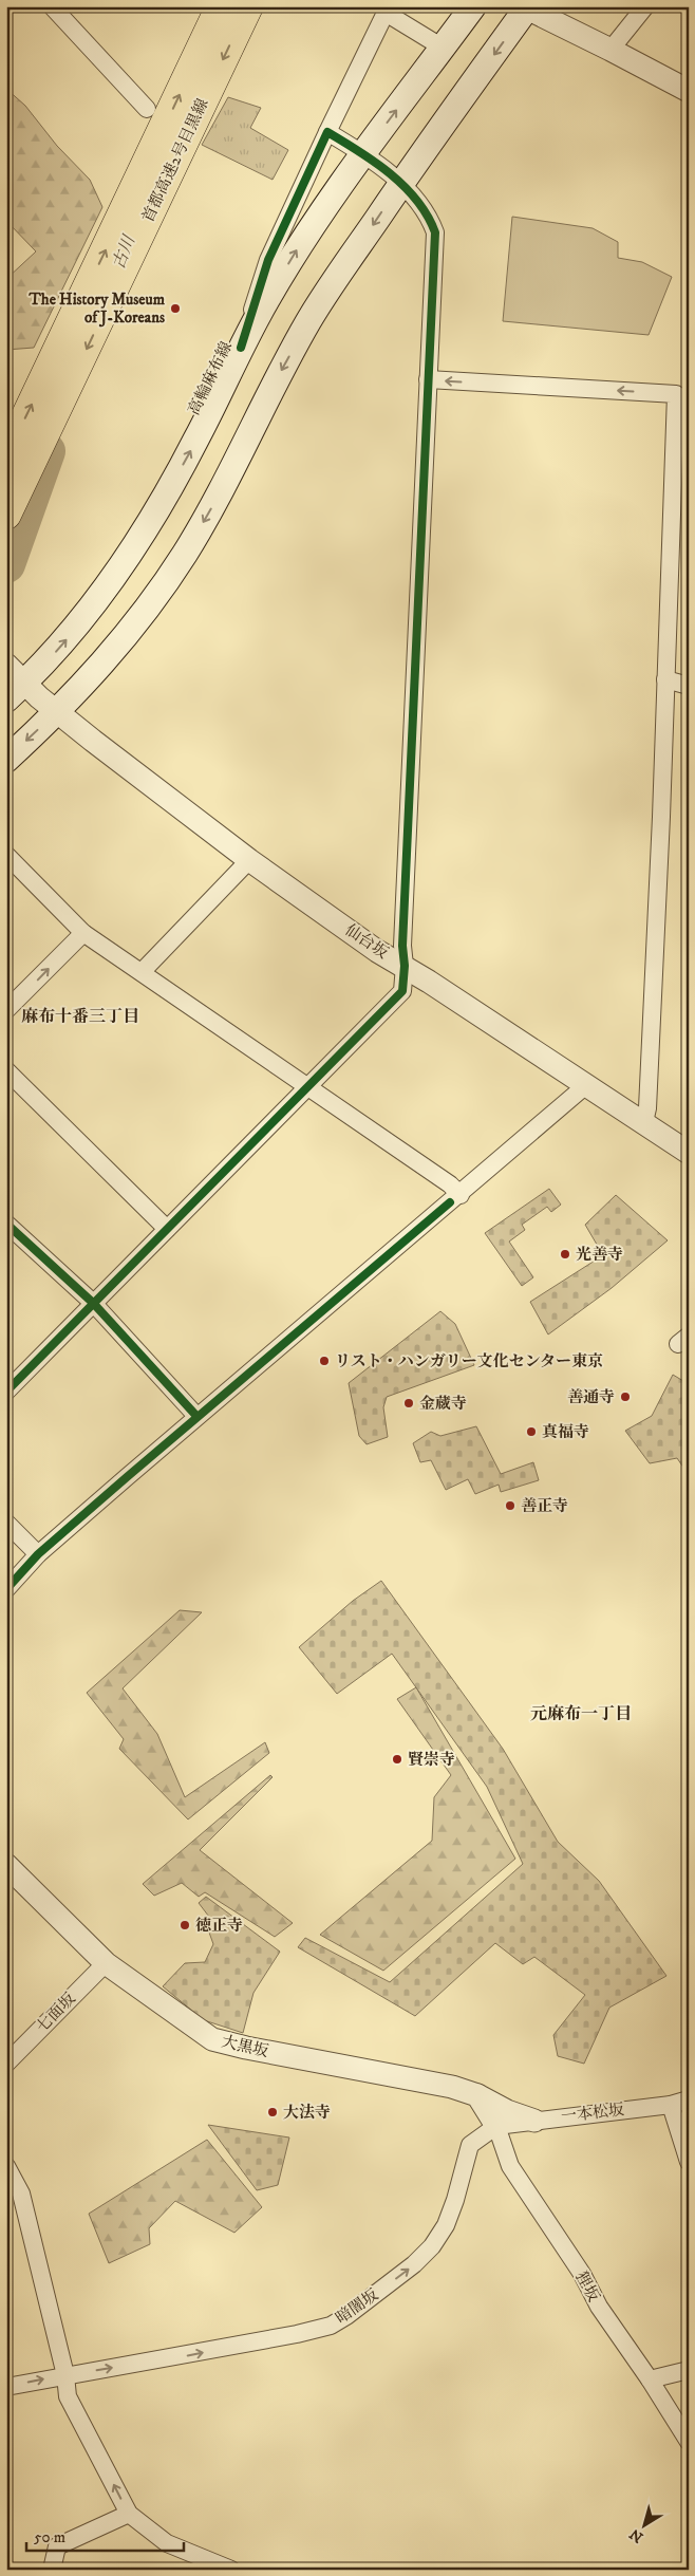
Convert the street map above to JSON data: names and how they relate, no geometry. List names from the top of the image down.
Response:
{
  "streets": {
    "highway": ["首都高速2号目黒線"],
    "main road": ["高輪麻布線"],
    "street": [
      "仙台坂",
      "七面坂",
      "大黒坂",
      "一本松坂",
      "狸坂",
      "暗闇坂"
    ]
  },
  "crossings": [
    ["高輪麻布線", "仙台坂"],
    ["七面坂", "大黒坂"],
    ["大黒坂", "一本松坂"],
    ["一本松坂", "狸坂"],
    ["一本松坂", "暗闇坂"],
    ["狸坂", "暗闇坂"]
  ],
  "one_way": ["暗闇坂"],
  "districts": ["麻布十番三丁目", "元麻布一丁目"],
  "water": ["古川"],
  "places": [
    "The History Museum of J-Koreans",
    "光善寺",
    "リスト・ハンガリー文化センター東京",
    "善通寺",
    "金蔵寺",
    "真福寺",
    "善正寺",
    "賢崇寺",
    "徳正寺",
    "大法寺"
  ],
  "scale_bar": "50 m",
  "north": "bottom left"
}
